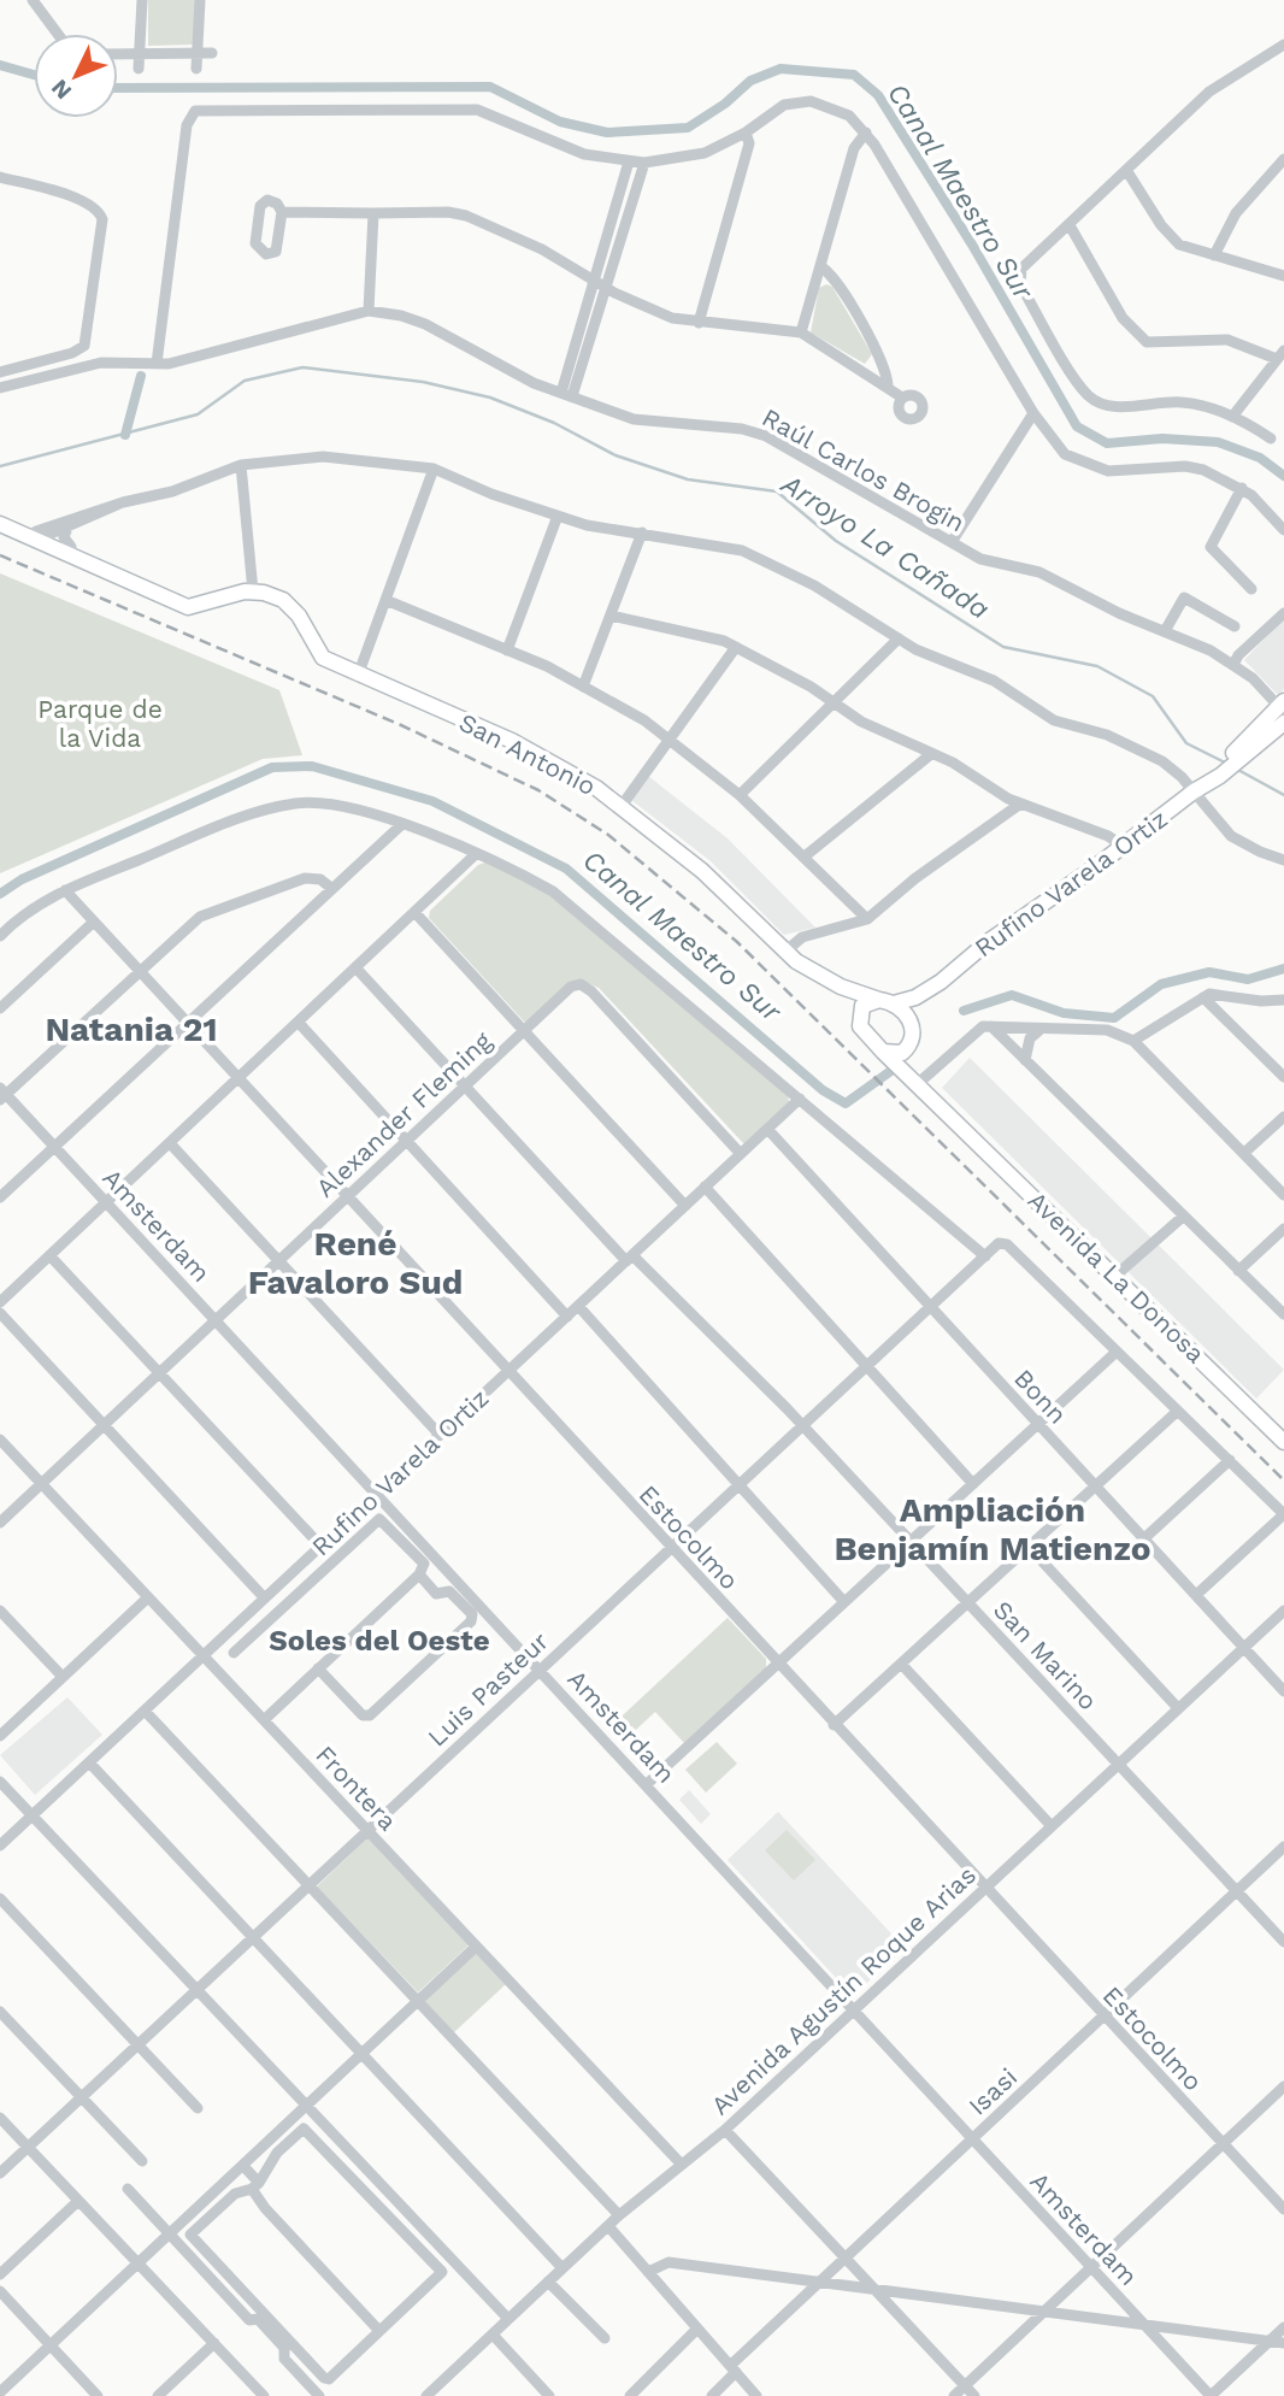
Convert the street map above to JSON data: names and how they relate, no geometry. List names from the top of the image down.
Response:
{
  "streets": {
    "main road": ["San Antonio", "Rufino Varela Ortiz", "Avenida La Donosa"],
    "street": [
      "Raúl Carlos Brogin",
      "Alexander Fleming",
      "Amsterdam",
      "Bonn",
      "Estocolmo",
      "San Marino",
      "Luis Pasteur",
      "Frontera",
      "Avenida Agustín Roque Arias",
      "Isasi"
    ]
  },
  "crossings": [
    ["San Antonio", "Rufino Varela Ortiz"],
    ["San Antonio", "Avenida La Donosa"],
    ["Rufino Varela Ortiz", "Alexander Fleming"],
    ["Rufino Varela Ortiz", "Amsterdam"],
    ["Rufino Varela Ortiz", "Avenida La Donosa"],
    ["Rufino Varela Ortiz", "Bonn"],
    ["Rufino Varela Ortiz", "Estocolmo"],
    ["Rufino Varela Ortiz", "San Marino"],
    ["Rufino Varela Ortiz", "Frontera"],
    ["Alexander Fleming", "Amsterdam"],
    ["Alexander Fleming", "Estocolmo"],
    ["Alexander Fleming", "San Marino"],
    ["Alexander Fleming", "Frontera"],
    ["Amsterdam", "Luis Pasteur"],
    ["Amsterdam", "Avenida Agustín Roque Arias"],
    ["Amsterdam", "Isasi"],
    ["Bonn", "Luis Pasteur"],
    ["Bonn", "Avenida Agustín Roque Arias"],
    ["Estocolmo", "Luis Pasteur"],
    ["Estocolmo", "Avenida Agustín Roque Arias"],
    ["Estocolmo", "Isasi"],
    ["San Marino", "Luis Pasteur"],
    ["San Marino", "Avenida Agustín Roque Arias"],
    ["San Marino", "Isasi"],
    ["Luis Pasteur", "Frontera"],
    ["Frontera", "Avenida Agustín Roque Arias"]
  ],
  "districts": [
    "Natania 21",
    "René Favaloro Sud",
    "Ampliación Benjamín Matienzo",
    "Soles del Oeste"
  ],
  "water": ["Canal Maestro Sur", "Arroyo La Cañada"],
  "parks": ["Parque de la Vida"],
  "north": "bottom left"
}
